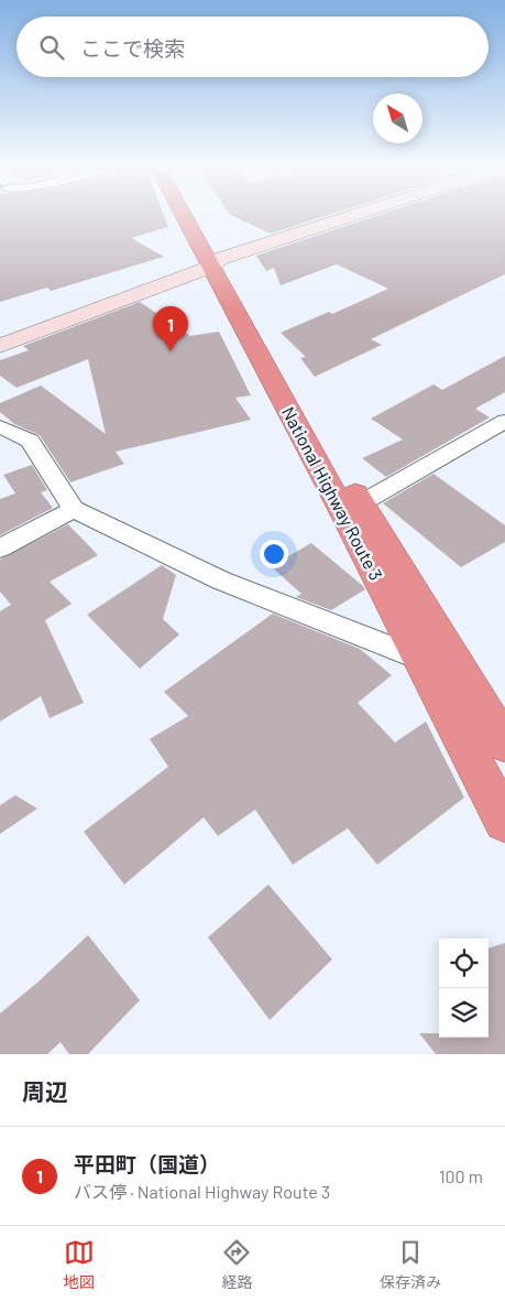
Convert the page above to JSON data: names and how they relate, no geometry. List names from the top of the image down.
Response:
{
  "streets": {
    "highway": ["National Highway Route 3"]
  },
  "north": "top left",
  "page": {
    "search": "ここで検索",
    "pins": "1",
    "heading": "周辺",
    "list": [
      {
        "mark": "1",
        "name": "平田町（国道）",
        "note": "バス停 · National Highway Route 3",
        "value": "100 m"
      }
    ],
    "nav": ["地図", "経路", "保存済み"]
  }
}
